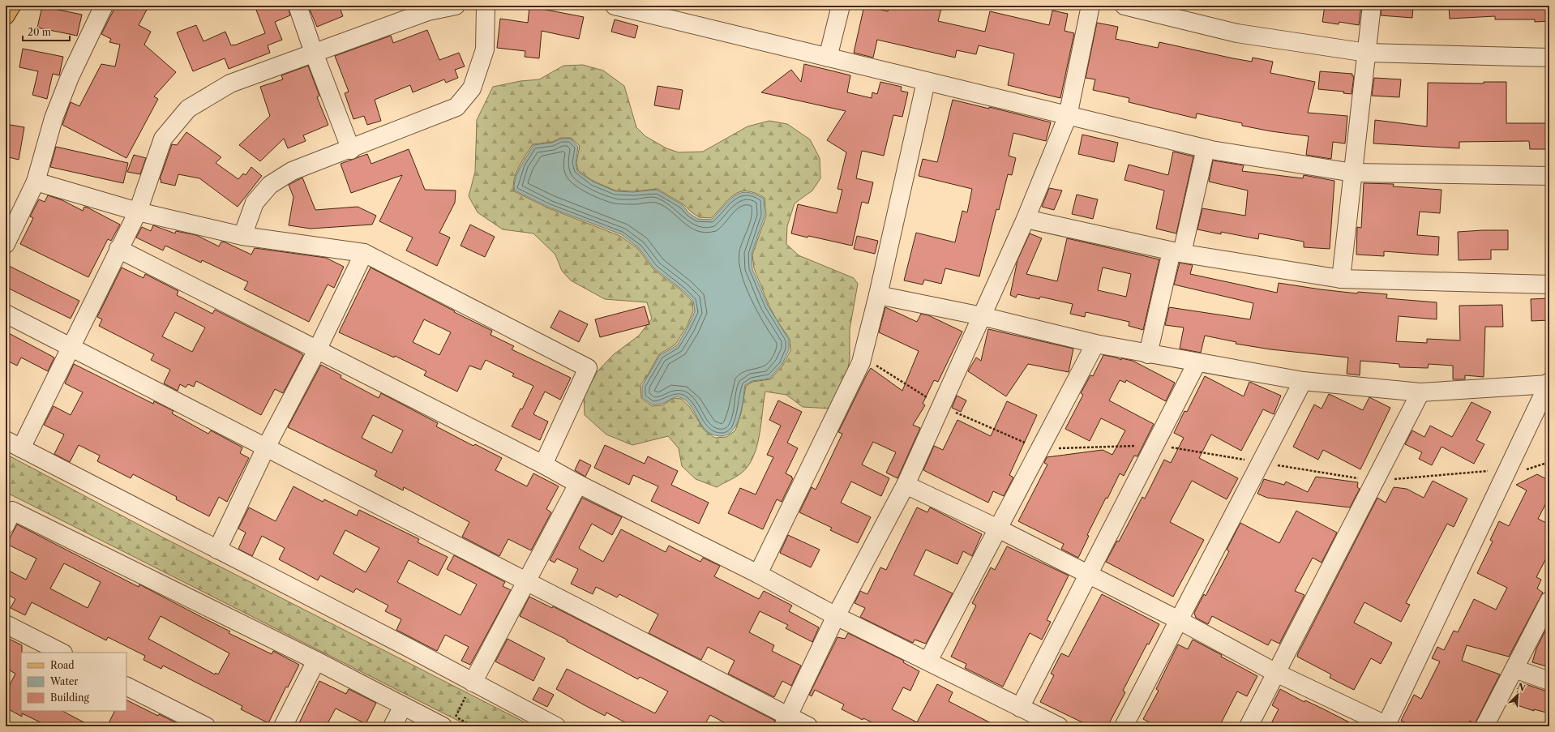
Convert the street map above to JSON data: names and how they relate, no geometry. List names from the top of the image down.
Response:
{
  "legend": ["Road", "Water", "Building"],
  "scale_bar": "20 m",
  "north": "top right"
}
